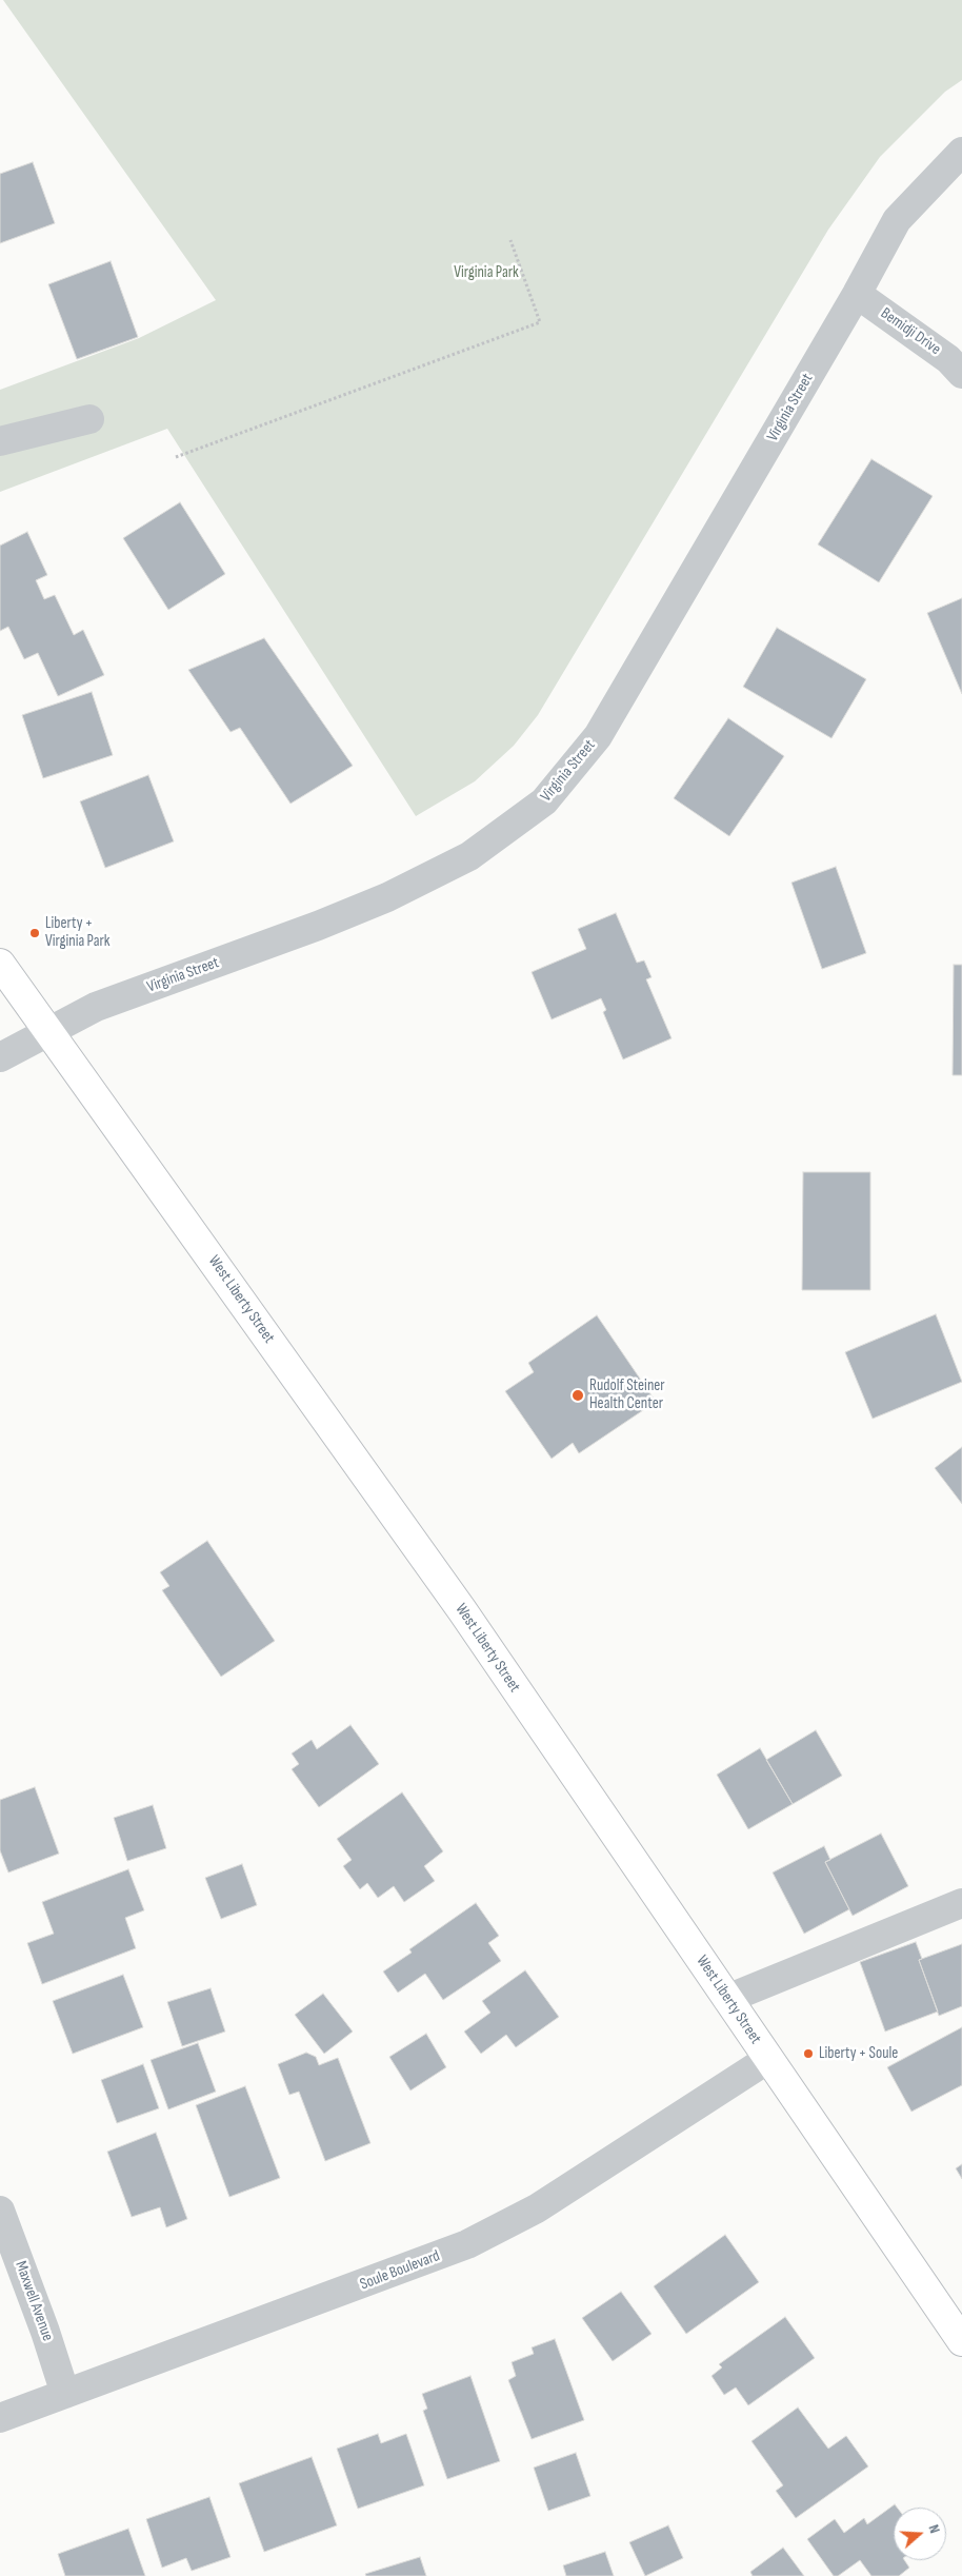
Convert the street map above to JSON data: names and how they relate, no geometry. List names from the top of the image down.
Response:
{
  "streets": {
    "main road": ["West Liberty Street"],
    "street": [
      "Bemidji Drive",
      "Virginia Street",
      "Soule Boulevard",
      "Maxwell Avenue"
    ]
  },
  "crossings": [
    ["Bemidji Drive", "Virginia Street"],
    ["Virginia Street", "West Liberty Street"],
    ["West Liberty Street", "Soule Boulevard"],
    ["Soule Boulevard", "Maxwell Avenue"]
  ],
  "parks": ["Virginia Park"],
  "places": ["Liberty + Virginia Park", "Rudolf Steiner Health Center", "Liberty + Soule"],
  "north": "right"
}
